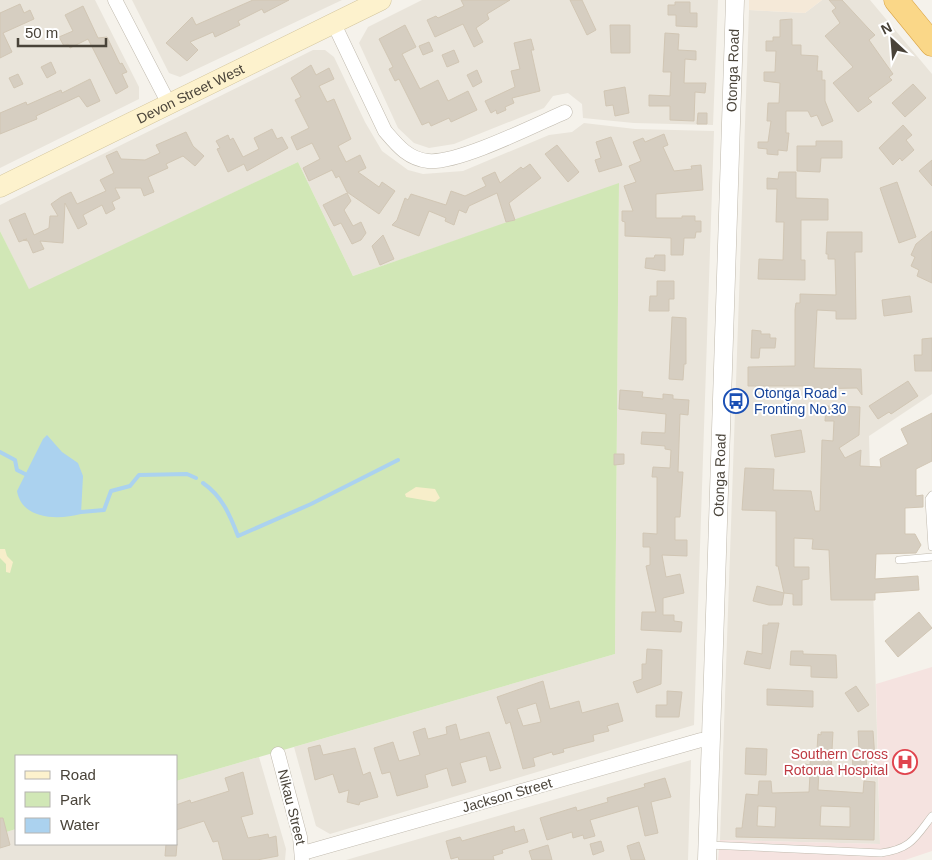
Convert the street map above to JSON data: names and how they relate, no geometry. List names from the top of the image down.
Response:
{
  "streets": {
    "main road": ["Devon Street West"],
    "street": ["Otonga Road", "Jackson Street", "Nikau Street"]
  },
  "crossings": [
    ["Otonga Road", "Jackson Street"],
    ["Jackson Street", "Nikau Street"]
  ],
  "places": {
    "bus stop": ["Otonga Road - Fronting No.30"],
    "hospital": ["Southern Cross Rotorua Hospital"]
  },
  "legend": ["Road", "Park", "Water"],
  "scale_bar": "50 m",
  "north": "top left"
}
